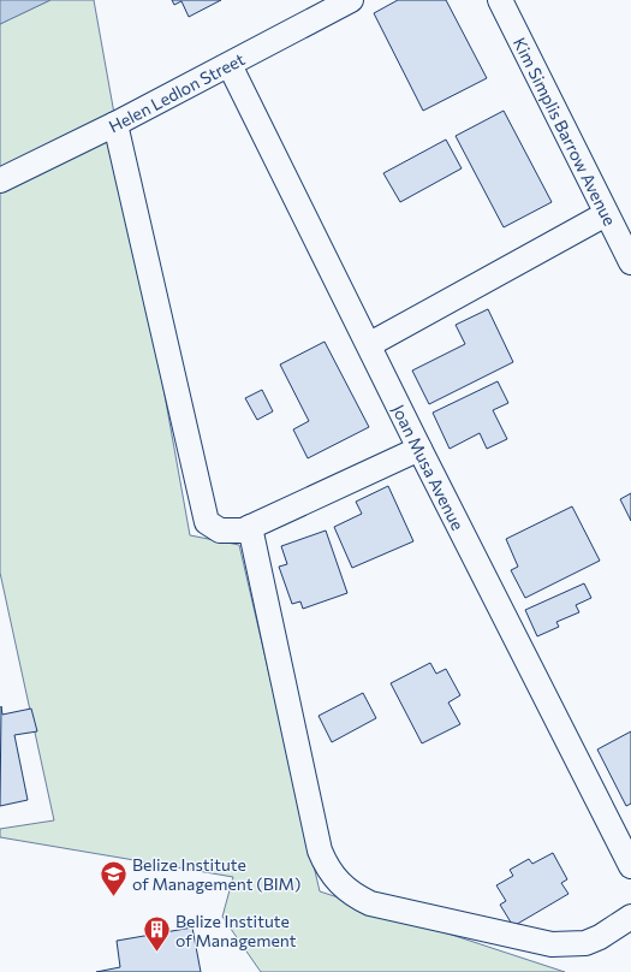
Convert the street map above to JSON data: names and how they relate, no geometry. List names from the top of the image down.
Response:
{
  "streets": {
    "street": ["Helen Ledlon Street", "Kim Simplis Barrow Avenue", "Joan Musa Avenue"]
  },
  "crossings": [
    ["Helen Ledlon Street", "Joan Musa Avenue"]
  ],
  "places": {
    "school or university": ["Belize Institute of Management (BIM)"],
    "building": ["Belize Institute of Management"]
  }
}
